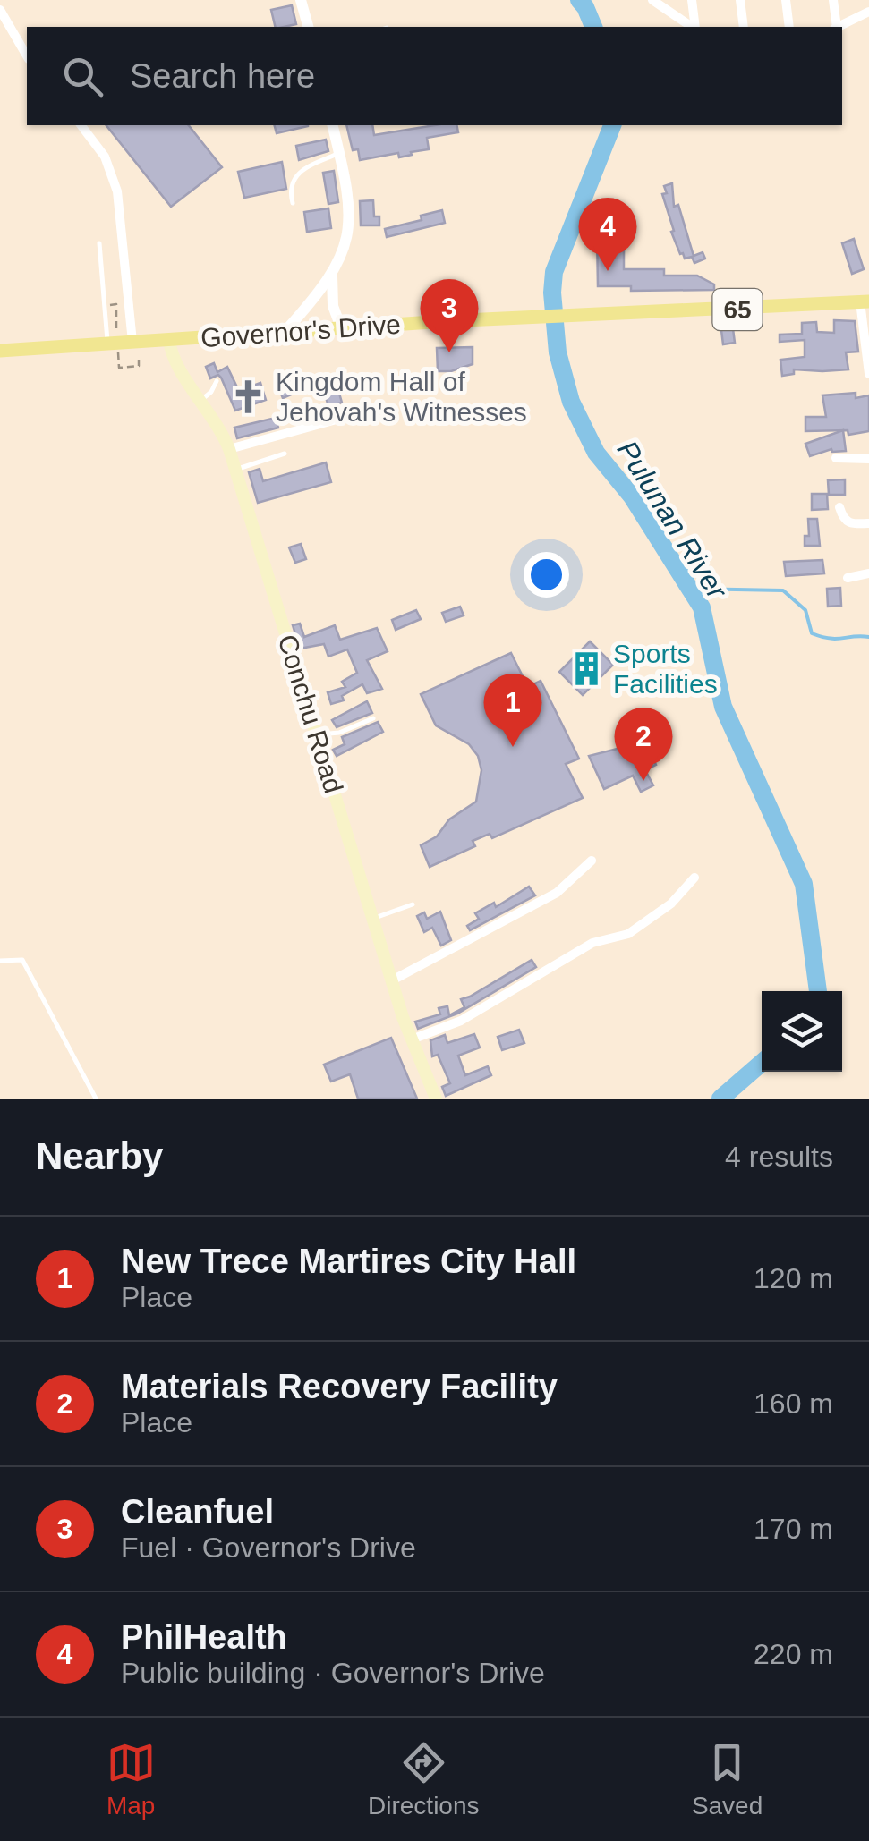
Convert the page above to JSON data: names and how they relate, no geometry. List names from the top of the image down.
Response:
{
  "streets": {
    "main road": ["65", "Governor's Drive", "Conchu Road"]
  },
  "crossings": [
    ["Governor's Drive", "Conchu Road"]
  ],
  "water": ["Pulunan River"],
  "places": {
    "church": ["Kingdom Hall of Jehovah's Witnesses"],
    "building": ["Sports Facilities"]
  },
  "page": {
    "search": "Search here",
    "pins": [
      "4",
      "3",
      "1",
      "2"
    ],
    "heading": ["Nearby", "4 results"],
    "list": [
      {
        "mark": "1",
        "name": "New Trece Martires City Hall",
        "note": "Place",
        "value": "120 m"
      },
      {
        "mark": "2",
        "name": "Materials Recovery Facility",
        "note": "Place",
        "value": "160 m"
      },
      {
        "mark": "3",
        "name": "Cleanfuel",
        "note": "Fuel · Governor's Drive",
        "value": "170 m"
      },
      {
        "mark": "4",
        "name": "PhilHealth",
        "note": "Public building · Governor's Drive",
        "value": "220 m"
      }
    ],
    "nav": ["Map", "Directions", "Saved"]
  }
}
